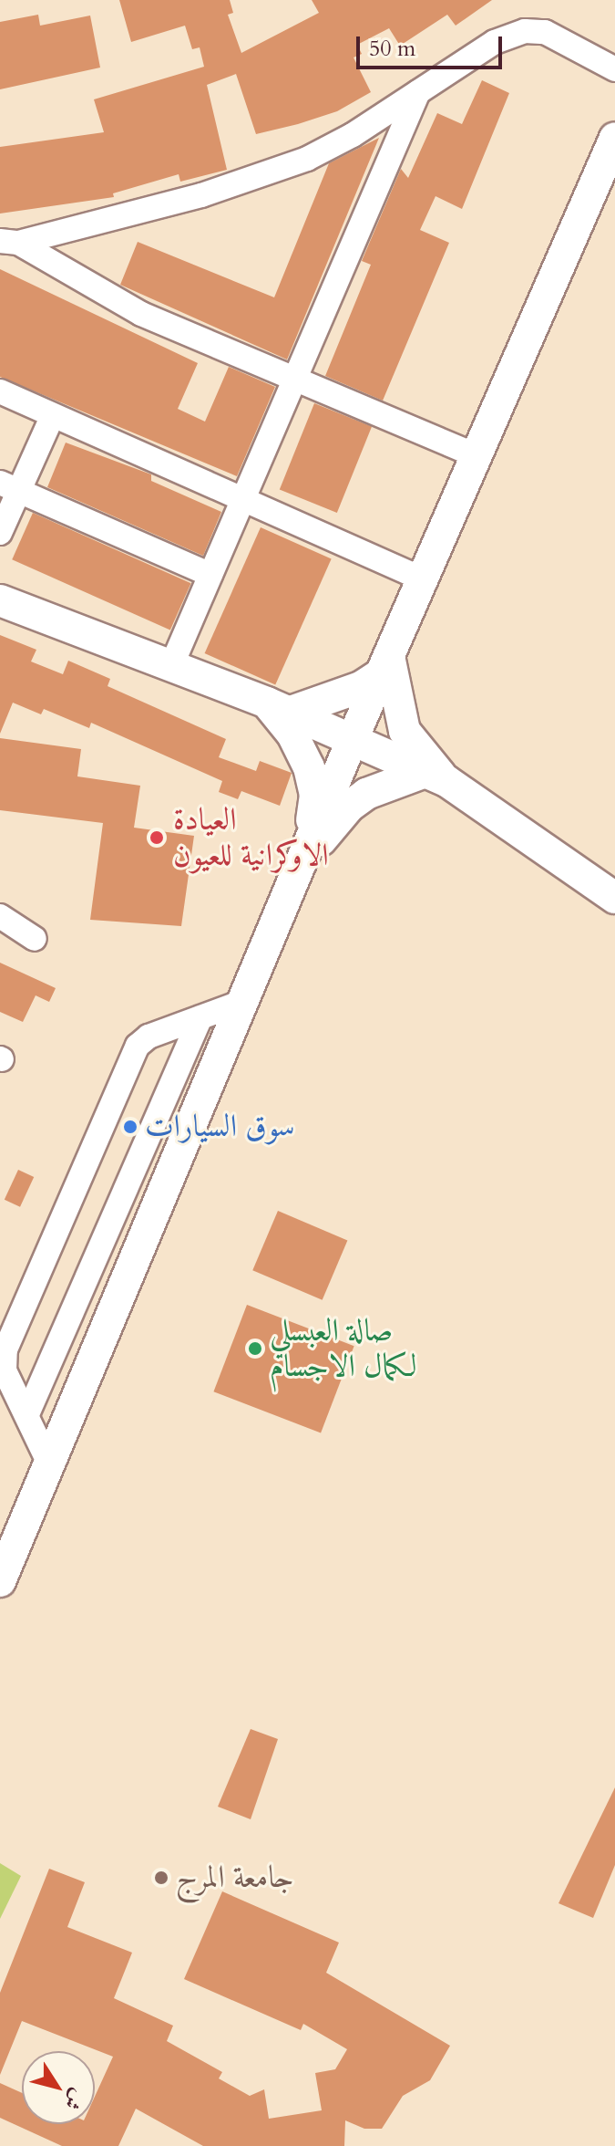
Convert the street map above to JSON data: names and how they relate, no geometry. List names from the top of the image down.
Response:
{
  "places": [
    "العيادة الاوكرانية للعيون",
    "سوق السيارات",
    "صالة العبسلي لكمال الاجسام",
    "جامعة المرج"
  ],
  "scale_bar": "50 m",
  "north": "bottom right"
}
